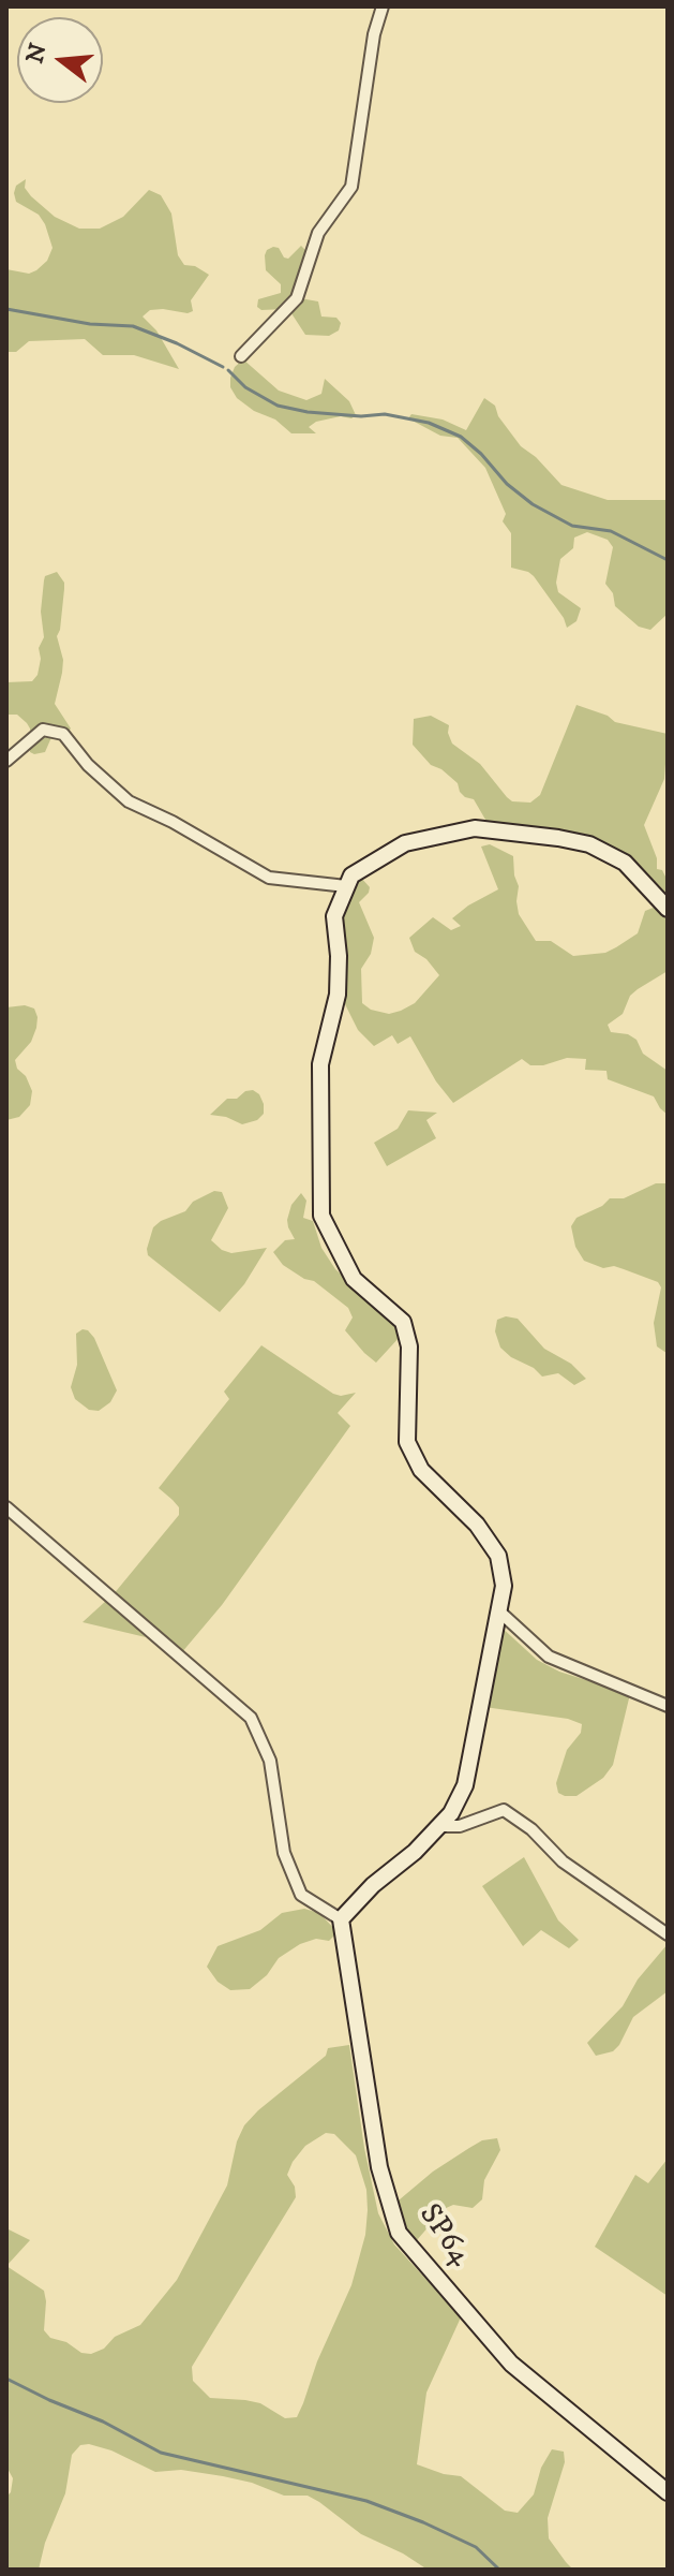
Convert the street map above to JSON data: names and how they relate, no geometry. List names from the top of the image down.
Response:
{
  "streets": {
    "street": ["SP64"]
  },
  "north": "left"
}
